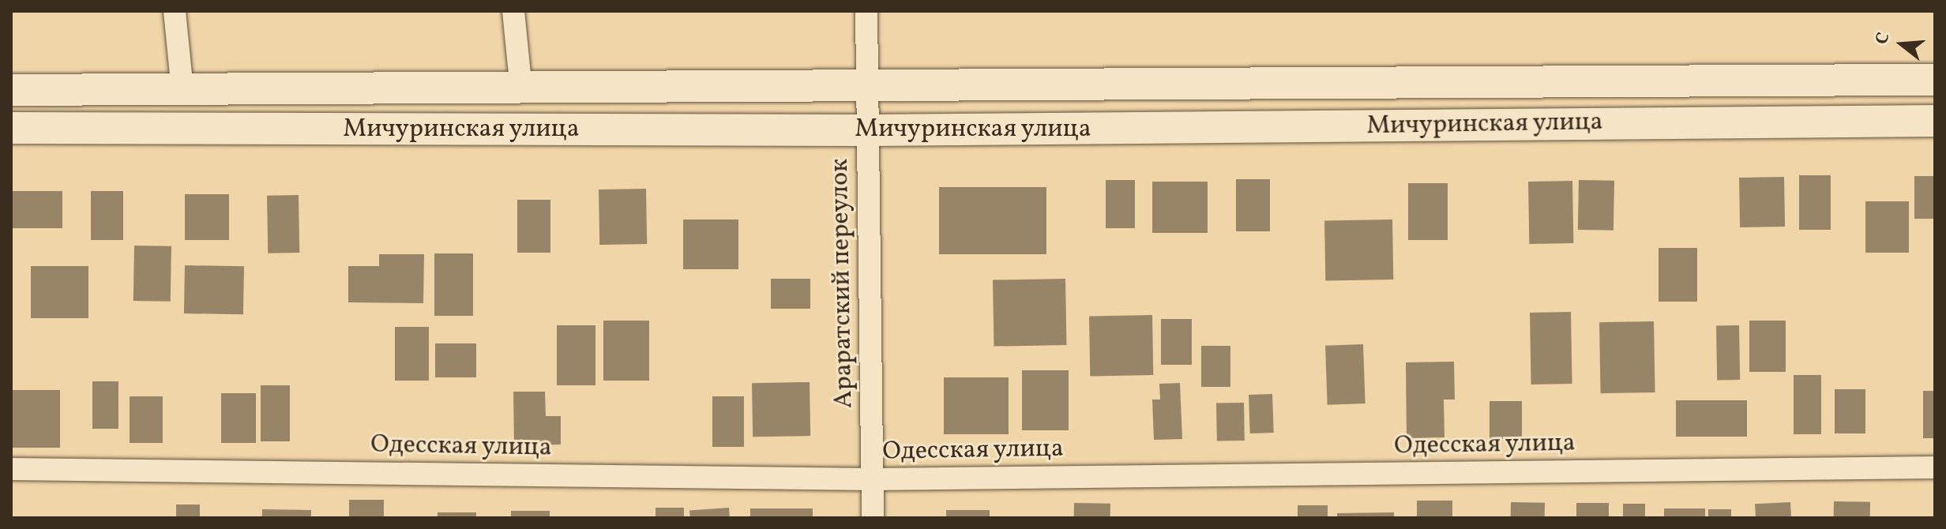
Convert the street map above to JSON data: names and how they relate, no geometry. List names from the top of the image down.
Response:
{
  "streets": {
    "main road": ["Мичуринская улица"],
    "street": ["Араратский переулок", "Одесская улица"]
  },
  "crossings": [
    ["Мичуринская улица", "Араратский переулок"],
    ["Араратский переулок", "Одесская улица"]
  ],
  "north": "left"
}
